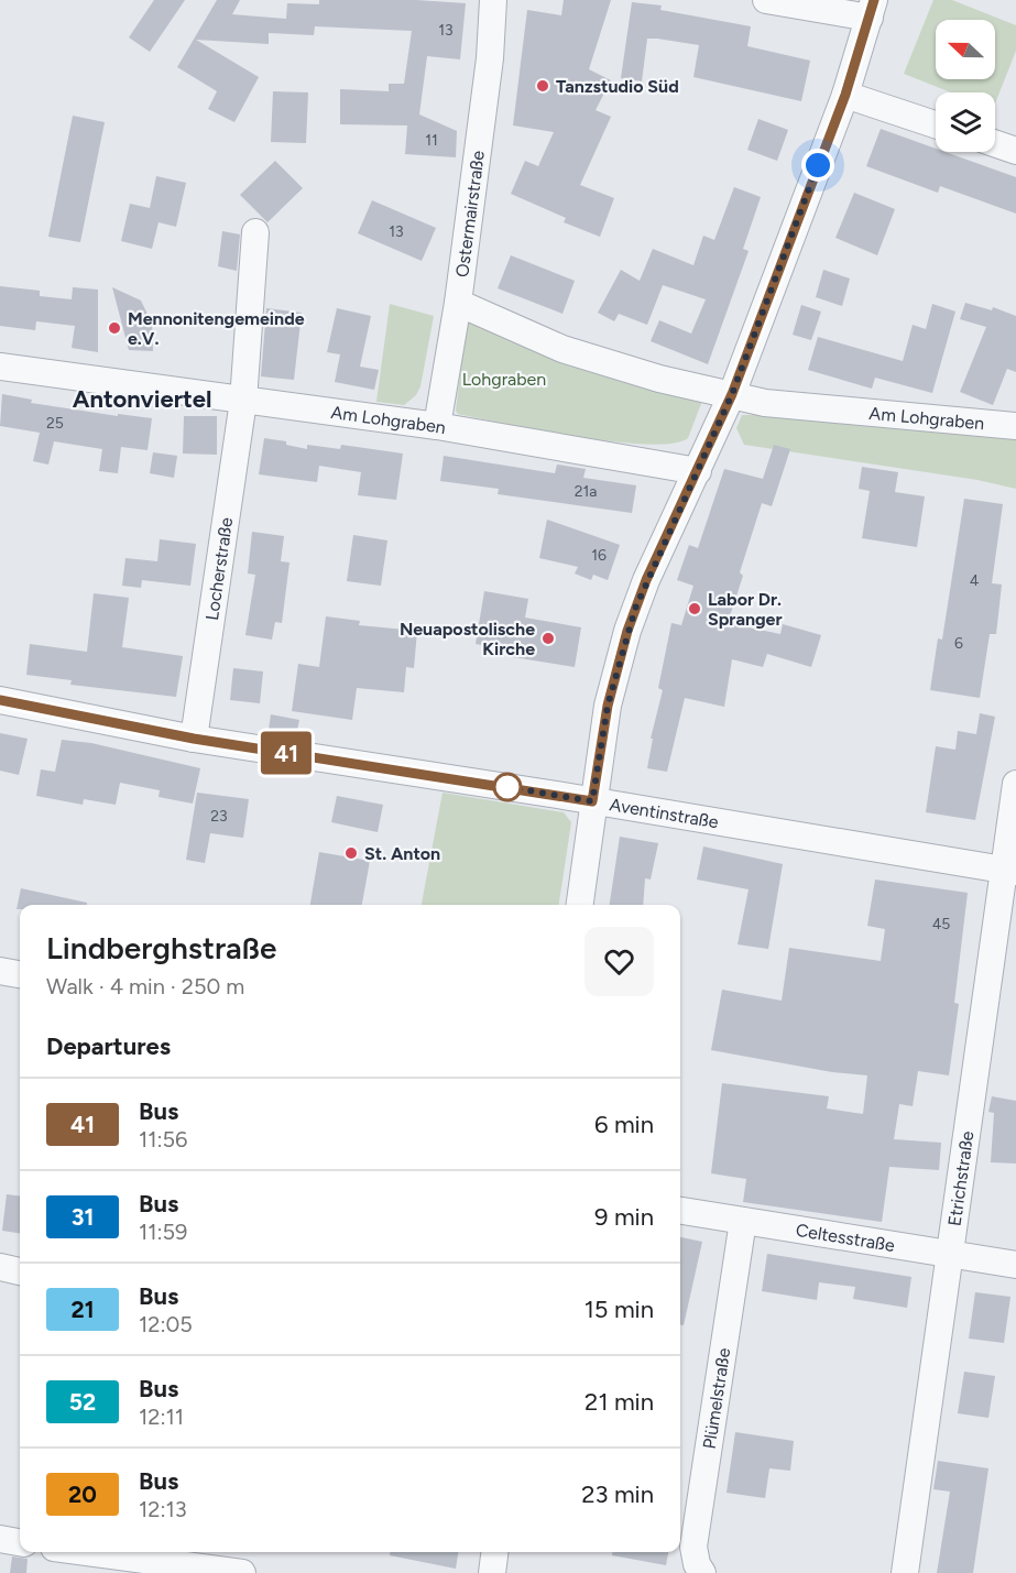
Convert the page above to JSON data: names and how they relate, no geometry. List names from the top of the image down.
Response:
{
  "streets": {
    "street": [
      "Ostermairstraße",
      "Am Lohgraben",
      "Locherstraße",
      "Aventinstraße",
      "Etrichstraße",
      "Celtesstraße",
      "Plümelstraße"
    ]
  },
  "crossings": [
    ["Ostermairstraße", "Am Lohgraben"],
    ["Am Lohgraben", "Locherstraße"],
    ["Locherstraße", "Aventinstraße"],
    ["Aventinstraße", "Etrichstraße"],
    ["Etrichstraße", "Celtesstraße"],
    ["Celtesstraße", "Plümelstraße"]
  ],
  "districts": ["Antonviertel"],
  "parks": ["Lohgraben"],
  "places": [
    "Tanzstudio Süd",
    "Mennonitengemeinde e.V.",
    "Labor Dr. Spranger",
    "Neuapostolische Kirche",
    "St. Anton"
  ],
  "lines": ["bus line 41"],
  "house_numbers": [
    "13",
    "11",
    "13",
    "25",
    "21a",
    "16",
    "4",
    "6",
    "23",
    "45"
  ],
  "north": "left",
  "page": {
    "on_map": "41",
    "heading": [
      ["Lindberghstraße", "Walk · 4 min · 250 m"],
      "Departures"
    ],
    "list": [
      {
        "mark": "41",
        "name": "Bus",
        "note": "11:56",
        "value": "6 min"
      },
      {
        "mark": "31",
        "name": "Bus",
        "note": "11:59",
        "value": "9 min"
      },
      {
        "mark": "21",
        "name": "Bus",
        "note": "12:05",
        "value": "15 min"
      },
      {
        "mark": "52",
        "name": "Bus",
        "note": "12:11",
        "value": "21 min"
      },
      {
        "mark": "20",
        "name": "Bus",
        "note": "12:13",
        "value": "23 min"
      }
    ]
  }
}
